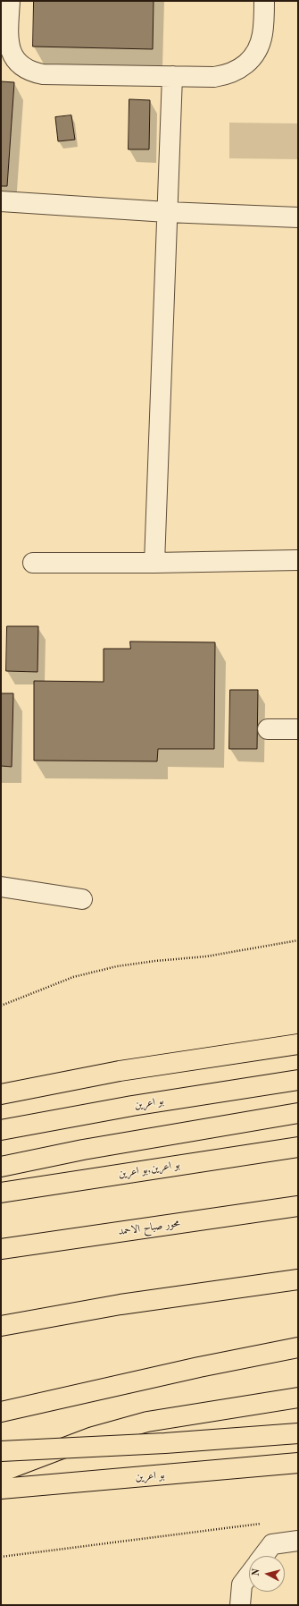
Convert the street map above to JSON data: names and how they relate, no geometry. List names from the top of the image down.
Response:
{
  "streets": {
    "main road": ["بو اعرين", "بو اعرين,بو اعرين", "محور صباح الاحمد"]
  },
  "north": "left"
}
